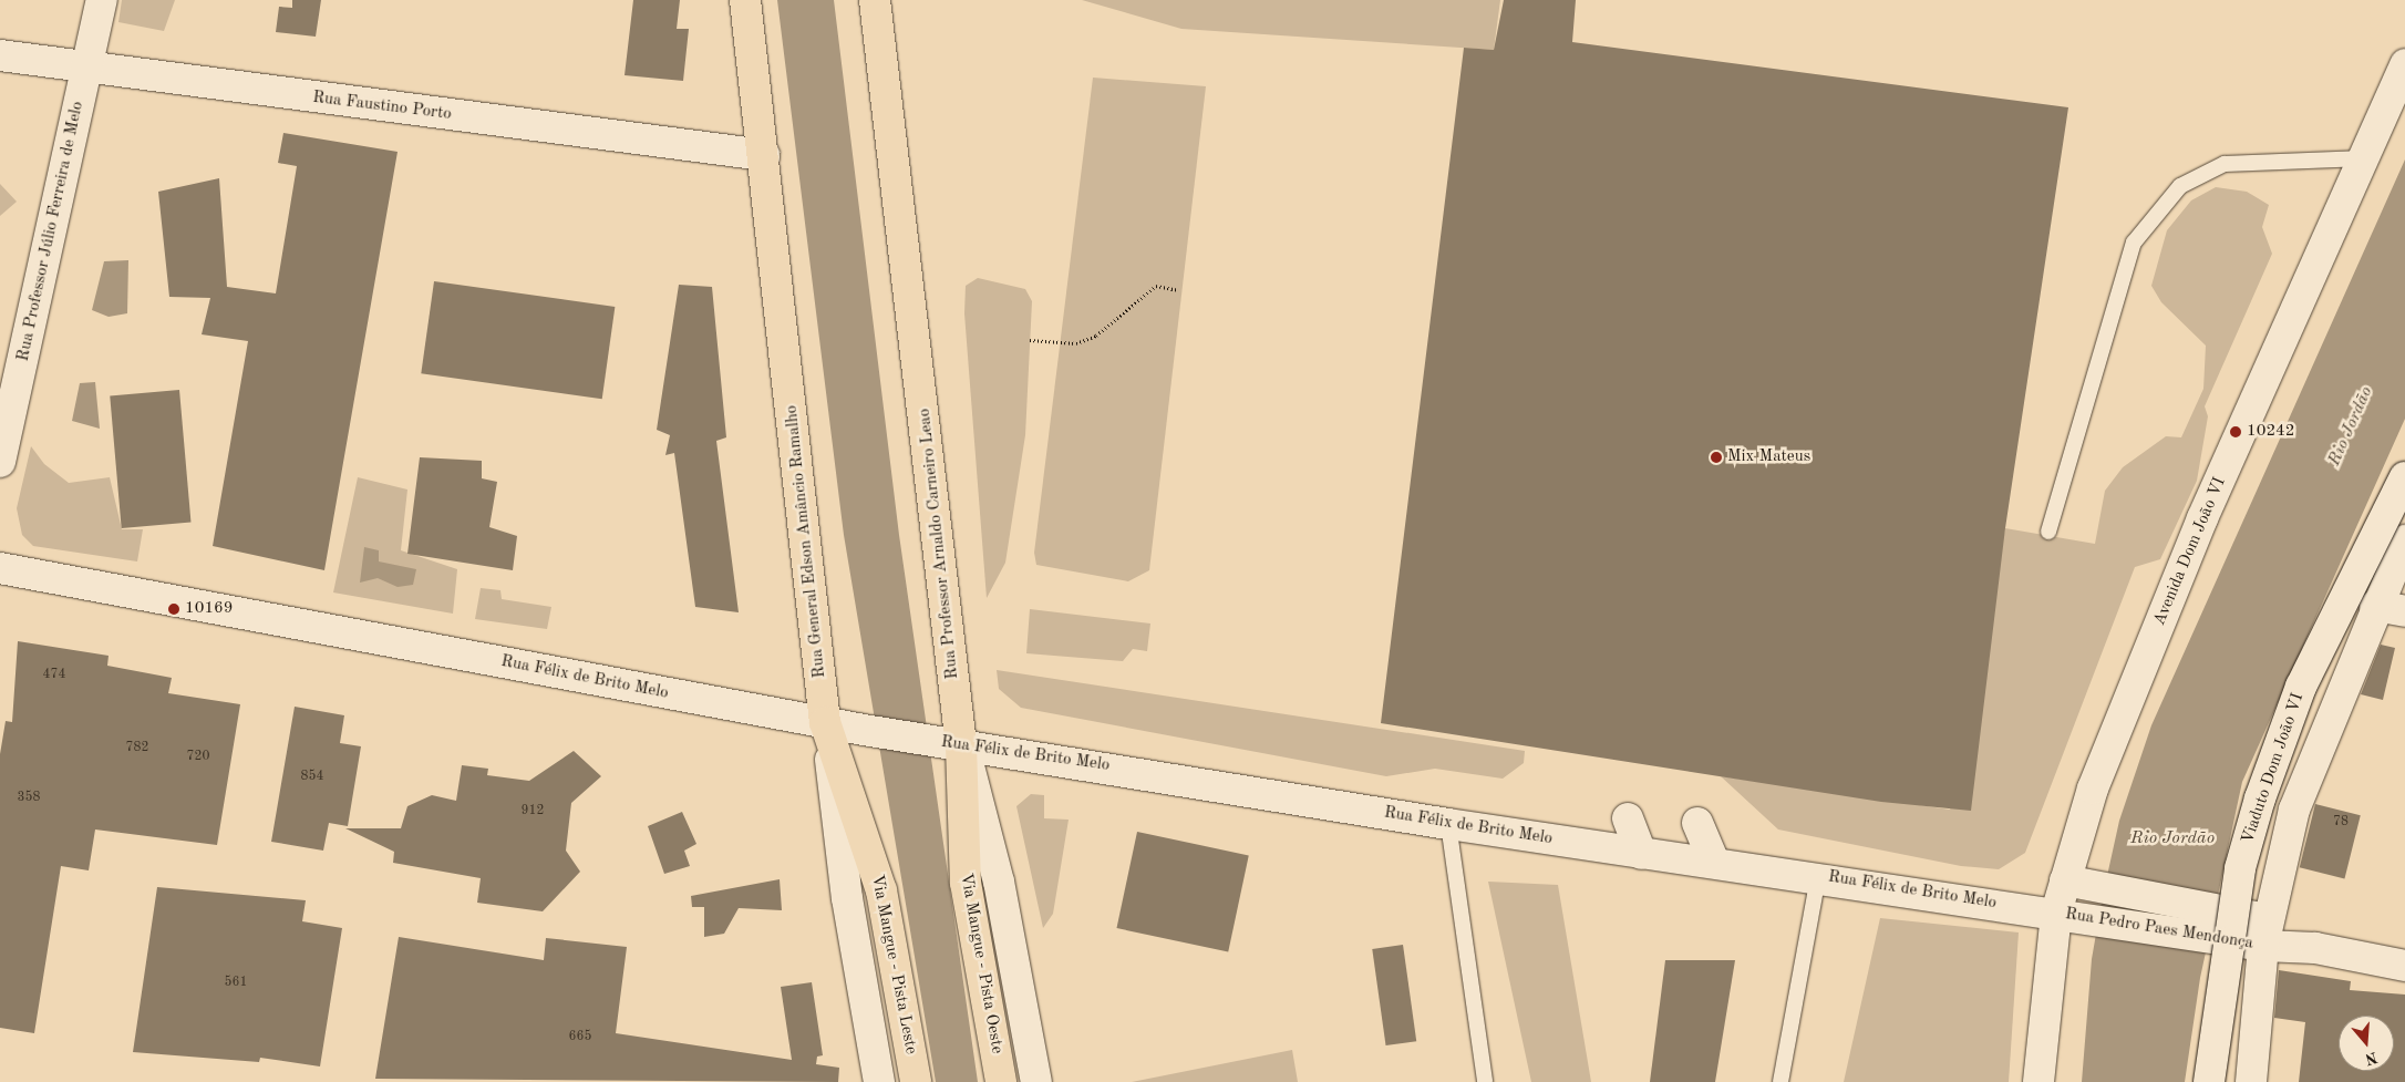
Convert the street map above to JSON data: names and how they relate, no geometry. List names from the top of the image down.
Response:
{
  "streets": {
    "main road": [
      "Rua Faustino Porto",
      "Rua Professor Júlio Ferreira de Melo",
      "Rua General Edson Amâncio Ramalho",
      "Rua Professor Arnaldo Carneiro Leao",
      "Avenida Dom João VI",
      "Rua Félix de Brito Melo",
      "Viaduto Dom João VI",
      "Rua Pedro Paes Mendonça",
      "Via Mangue - Pista Oeste",
      "Via Mangue - Pista Leste"
    ]
  },
  "crossings": [
    ["Rua Faustino Porto", "Rua Professor Júlio Ferreira de Melo"],
    ["Rua Faustino Porto", "Rua General Edson Amâncio Ramalho"],
    ["Rua General Edson Amâncio Ramalho", "Rua Félix de Brito Melo"],
    ["Rua General Edson Amâncio Ramalho", "Via Mangue - Pista Leste"],
    ["Rua Professor Arnaldo Carneiro Leao", "Rua Félix de Brito Melo"],
    ["Rua Professor Arnaldo Carneiro Leao", "Via Mangue - Pista Oeste"],
    ["Avenida Dom João VI", "Rua Félix de Brito Melo"],
    ["Avenida Dom João VI", "Rua Pedro Paes Mendonça"],
    ["Rua Félix de Brito Melo", "Rua Pedro Paes Mendonça"],
    ["Rua Félix de Brito Melo", "Via Mangue - Pista Oeste"],
    ["Rua Félix de Brito Melo", "Via Mangue - Pista Leste"]
  ],
  "water": ["Rio Jordão"],
  "places": ["10242", "Mix Mateus", "10169"],
  "house_numbers": [
    "474",
    "782",
    "720",
    "854",
    "358",
    "912",
    "78",
    "561",
    "665"
  ],
  "north": "bottom"
}
